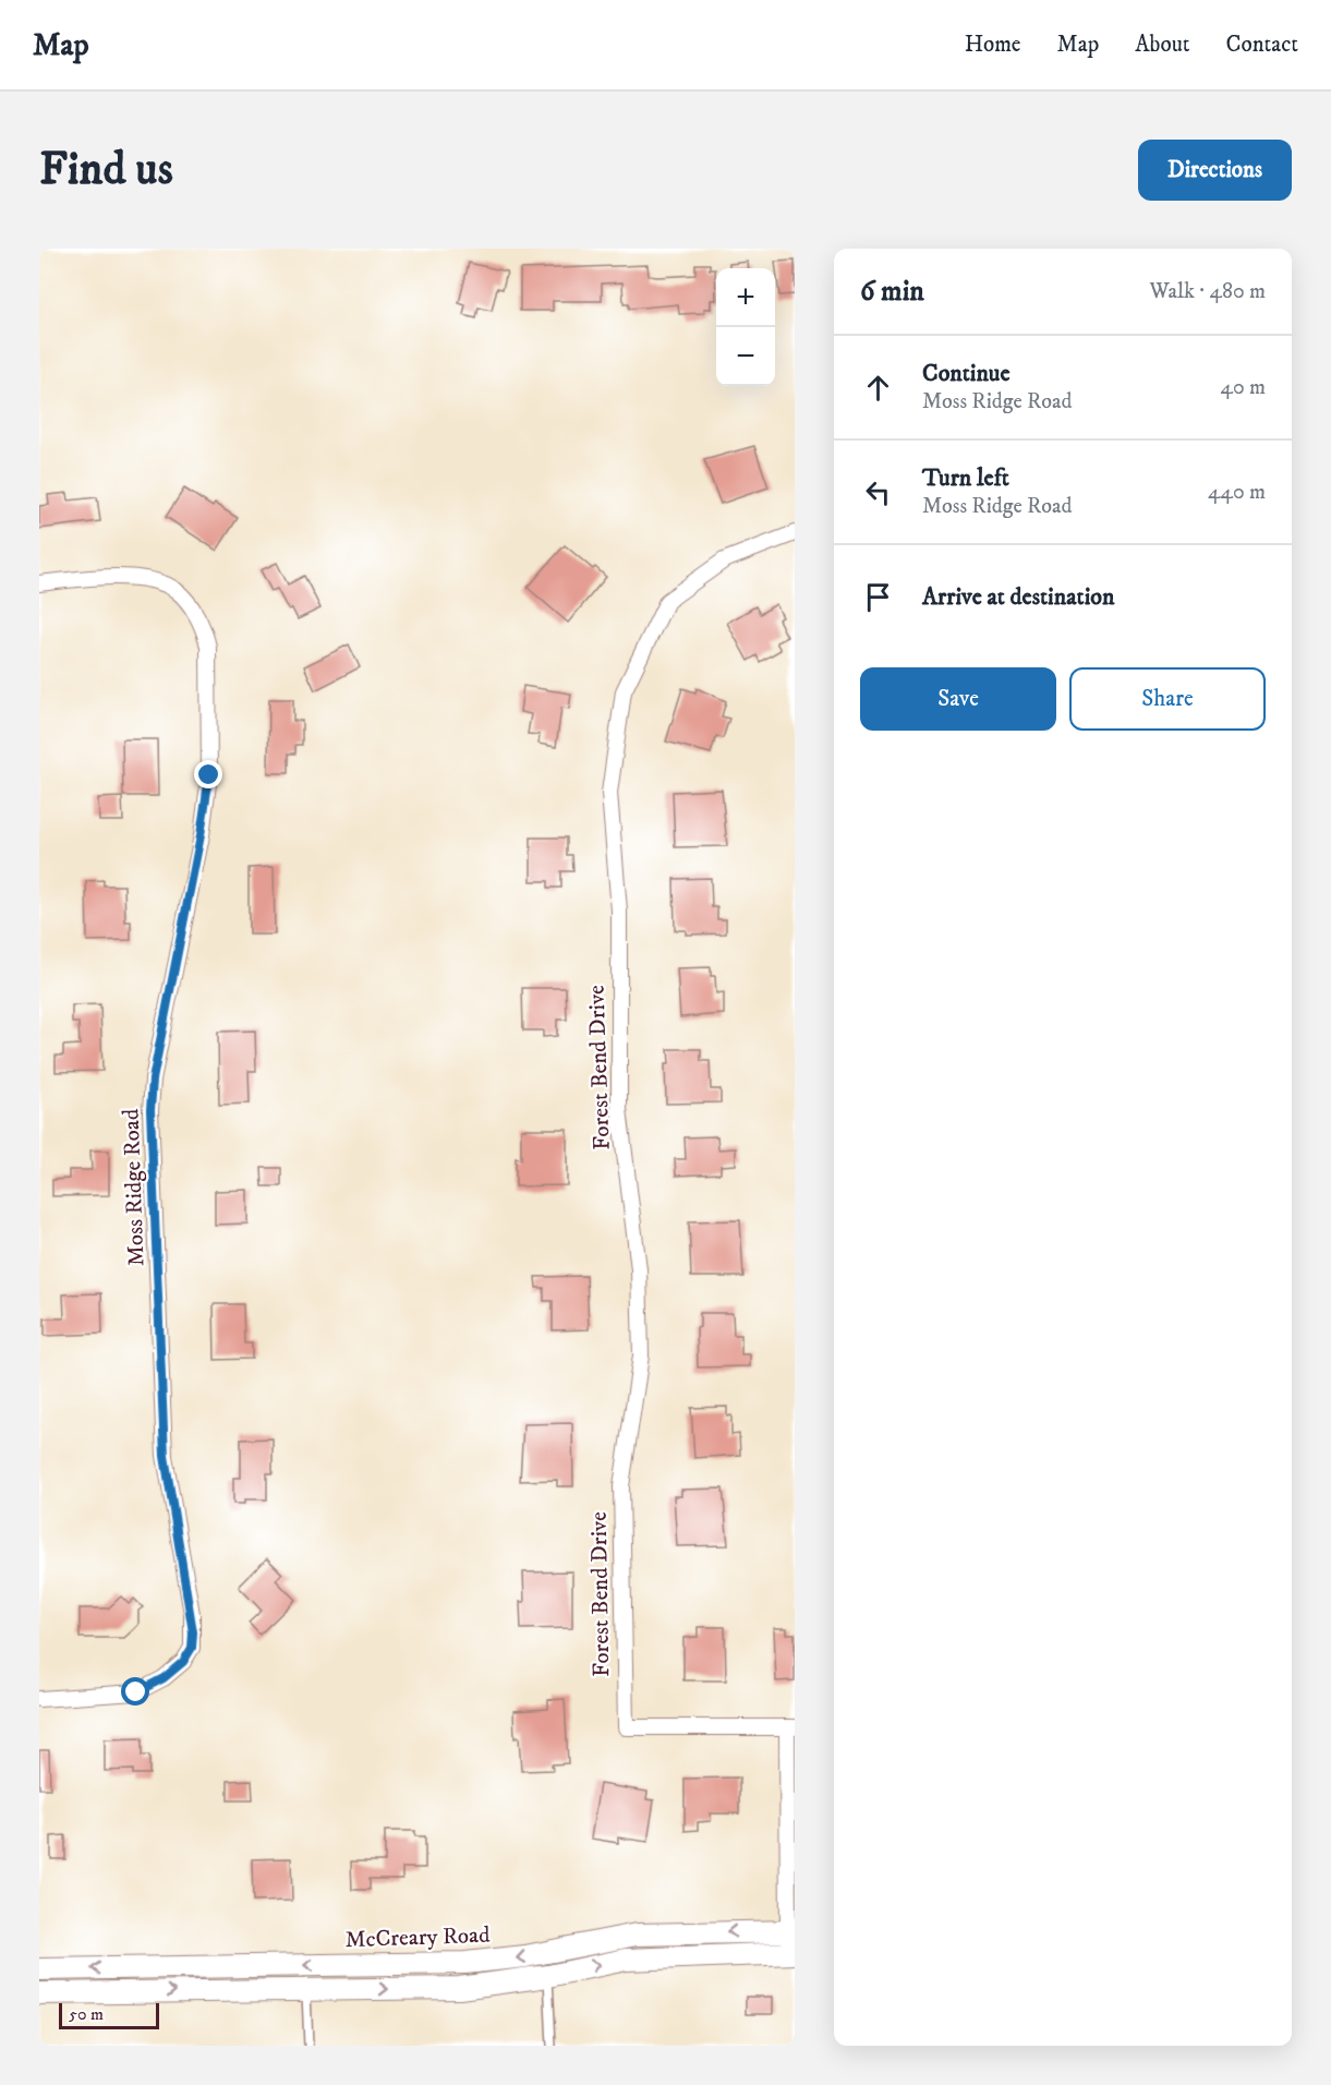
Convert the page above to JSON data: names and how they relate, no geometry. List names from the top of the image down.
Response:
{
  "streets": {
    "main road": ["McCreary Road"],
    "street": ["Forest Bend Drive", "Moss Ridge Road"]
  },
  "scale_bar": "50 m",
  "page": {
    "header": "Map",
    "nav": [
      "Home",
      "Map",
      "About",
      "Contact"
    ],
    "buttons": [
      "Directions",
      ["Save", "Share"]
    ],
    "title": "Find us",
    "heading": ["6 min", "Walk · 480 m"],
    "map_buttons": ["+", "−"],
    "list": [
      ["Continue", "Moss Ridge Road", "40 m"],
      ["Turn left", "Moss Ridge Road", "440 m"],
      "Arrive at destination"
    ],
    "scale": "50 m"
  }
}
